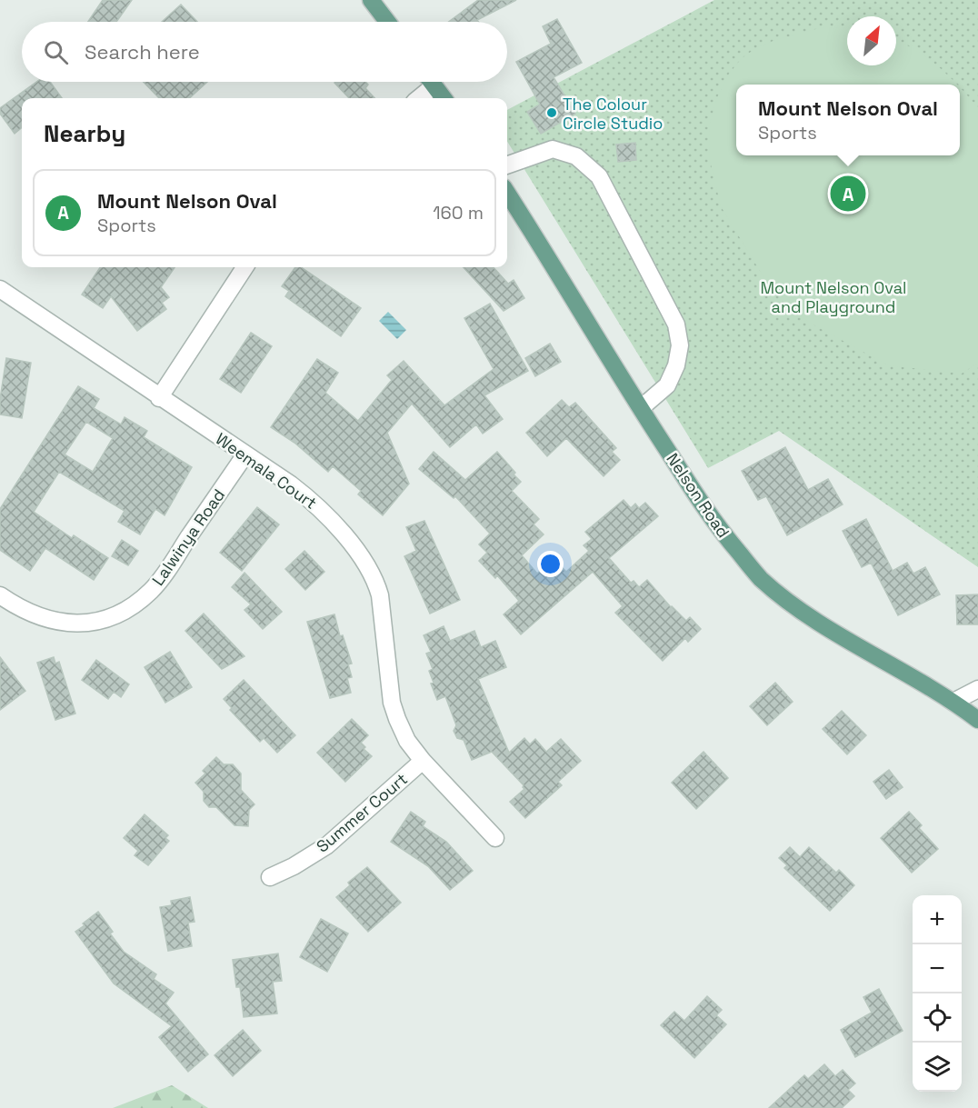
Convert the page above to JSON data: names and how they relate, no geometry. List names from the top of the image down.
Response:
{
  "streets": {
    "main road": ["Nelson Road"],
    "street": ["Weemala Court", "Lalwinya Road", "Summer Court"]
  },
  "crossings": [
    ["Weemala Court", "Lalwinya Road"],
    ["Weemala Court", "Summer Court"]
  ],
  "parks": ["Mount Nelson Oval and Playground"],
  "places": ["The Colour Circle Studio"],
  "north": "top right",
  "page": {
    "search": "Search here",
    "popup": ["Mount Nelson Oval", "Sports"],
    "heading": "Nearby",
    "list": [
      {
        "mark": "A",
        "name": "Mount Nelson Oval",
        "note": "Sports",
        "value": "160 m"
      }
    ],
    "pins": "A",
    "map_buttons": ["+", "−"]
  }
}
